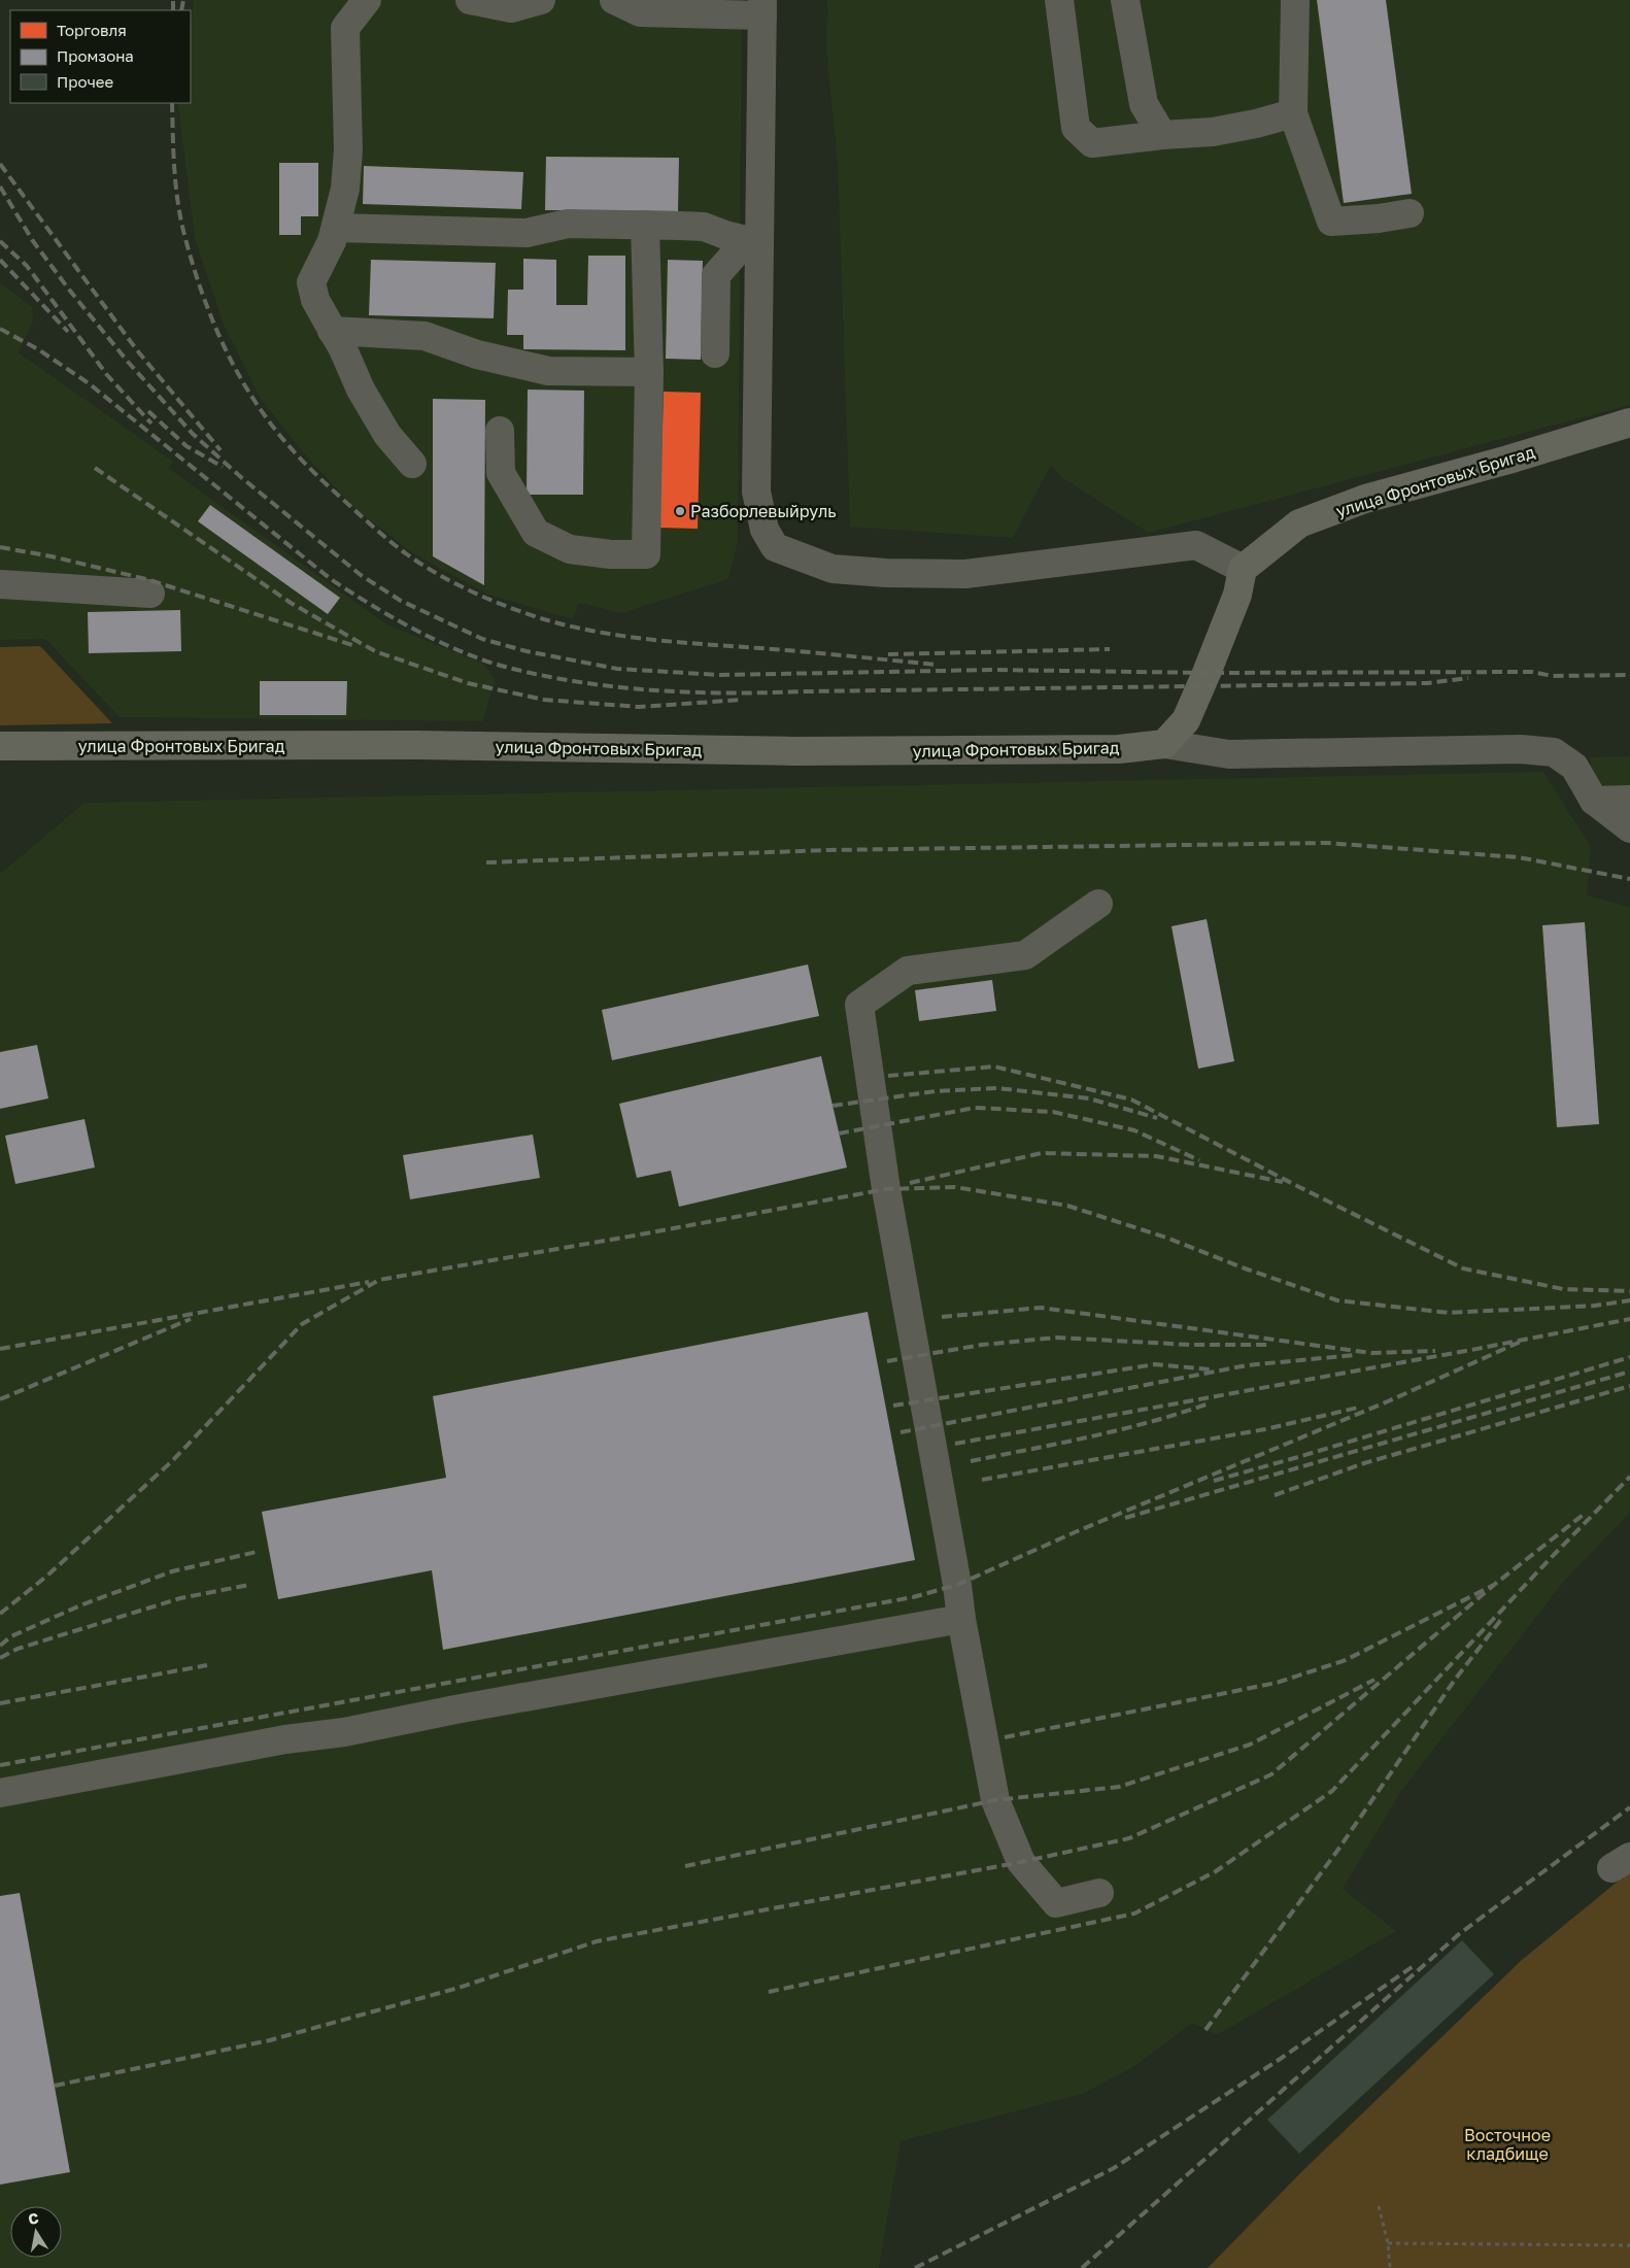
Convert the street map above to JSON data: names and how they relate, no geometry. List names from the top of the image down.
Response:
{
  "streets": {
    "main road": ["улица Фронтовых Бригад"]
  },
  "parks": ["Восточное кладбище"],
  "places": ["Разборлевыйруль"],
  "legend": ["Торговля", "Промзона", "Прочее"],
  "north": "top"
}
